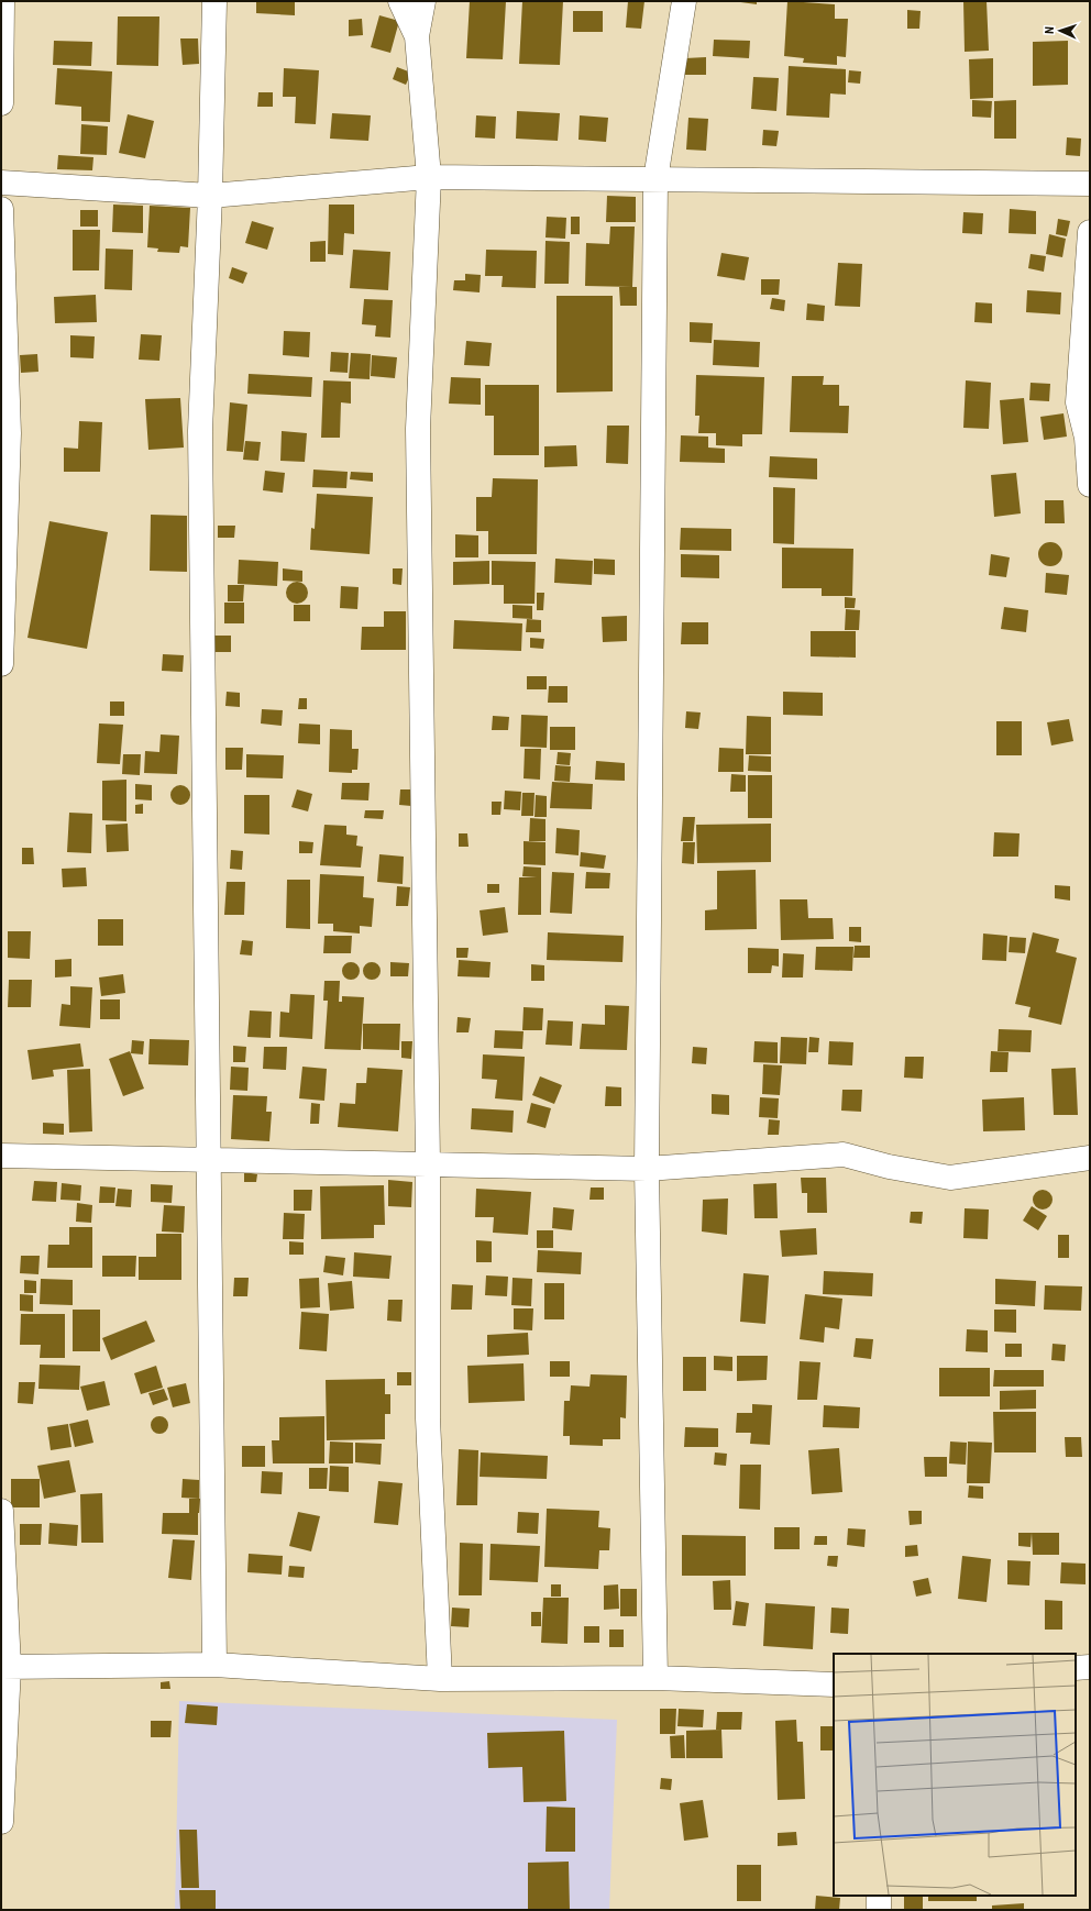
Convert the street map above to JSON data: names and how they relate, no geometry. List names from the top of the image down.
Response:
{
  "north": "left"
}
